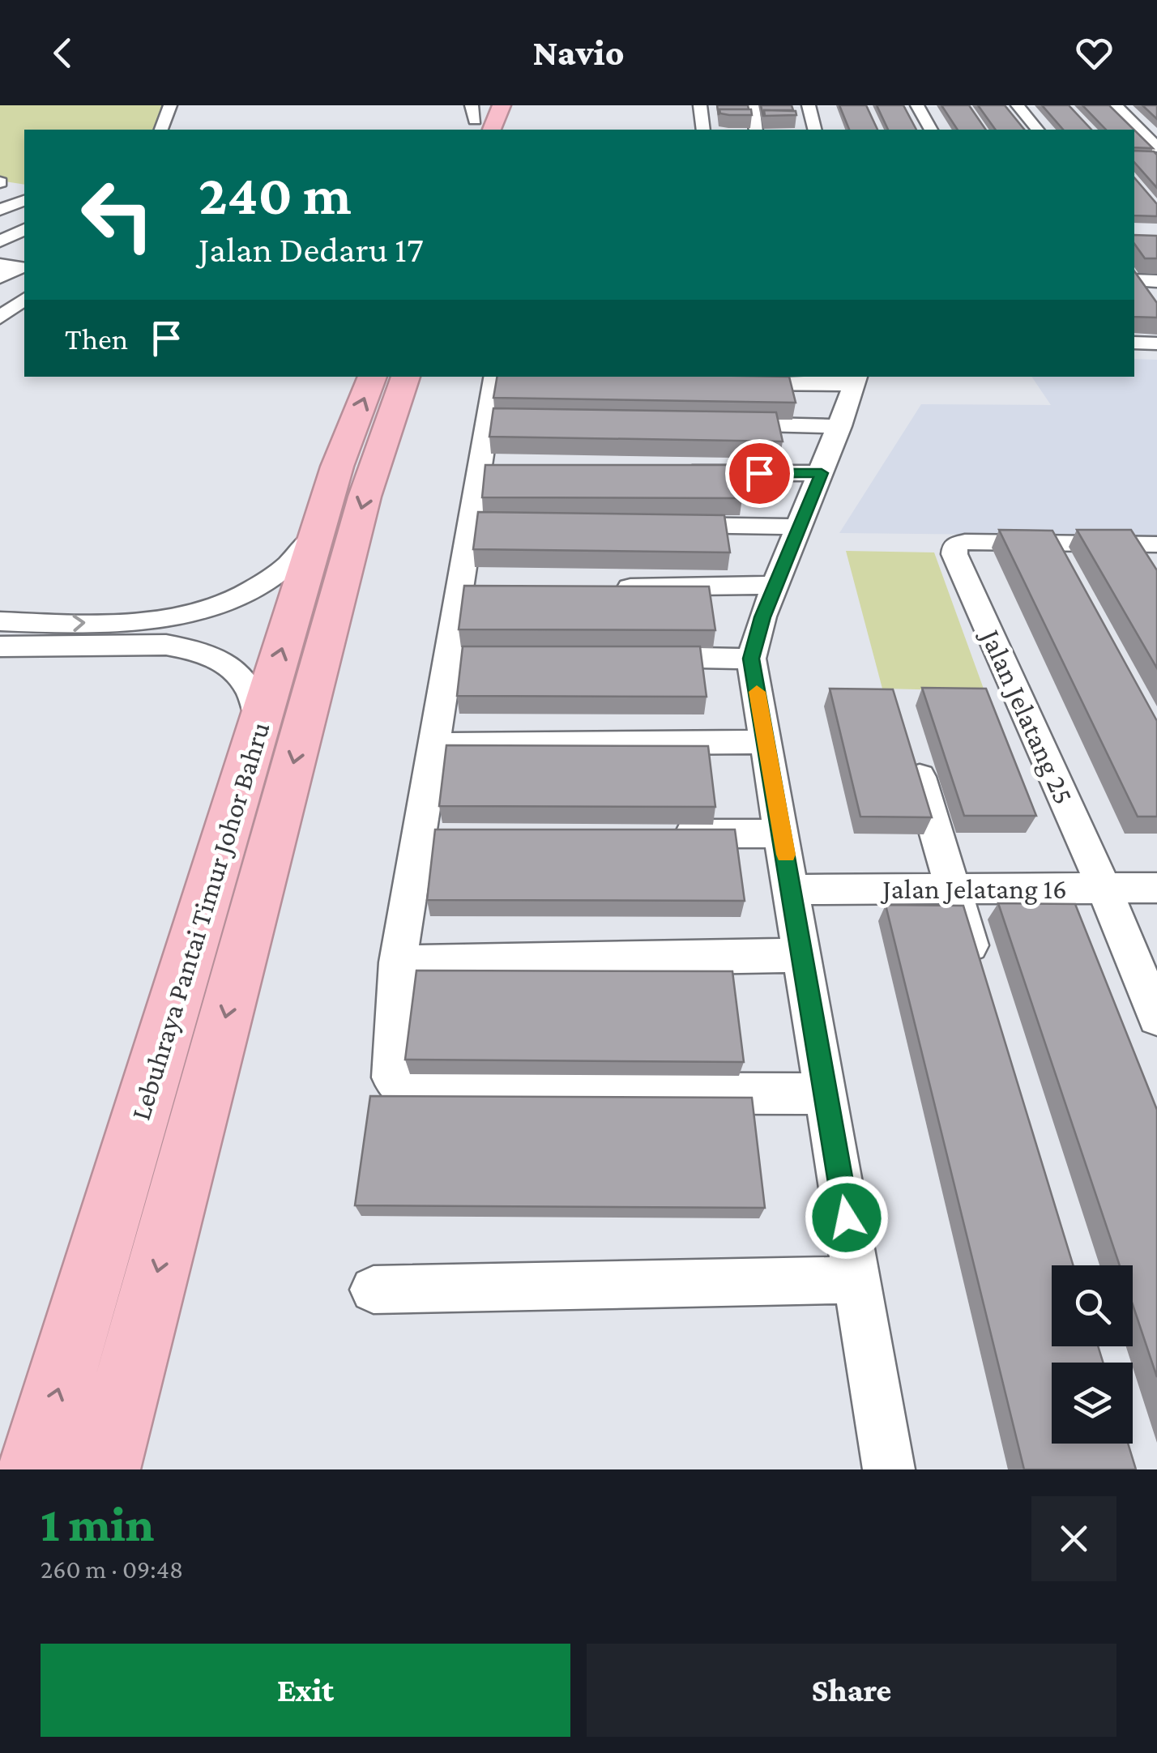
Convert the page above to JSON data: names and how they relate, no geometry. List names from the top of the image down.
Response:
{
  "streets": {
    "highway": ["Lebuhraya Pantai Timur Johor Bahru"],
    "street": ["Jalan Jelatang 25", "Jalan Jelatang 16"]
  },
  "crossings": [
    ["Jalan Jelatang 25", "Jalan Jelatang 16"]
  ],
  "page": {
    "header": "Navio",
    "turn": ["240 m", "Jalan Dedaru 17"],
    "then": "Then",
    "heading": ["1 min", "260 m · 09:48"],
    "buttons": ["Exit", "Share"]
  }
}
